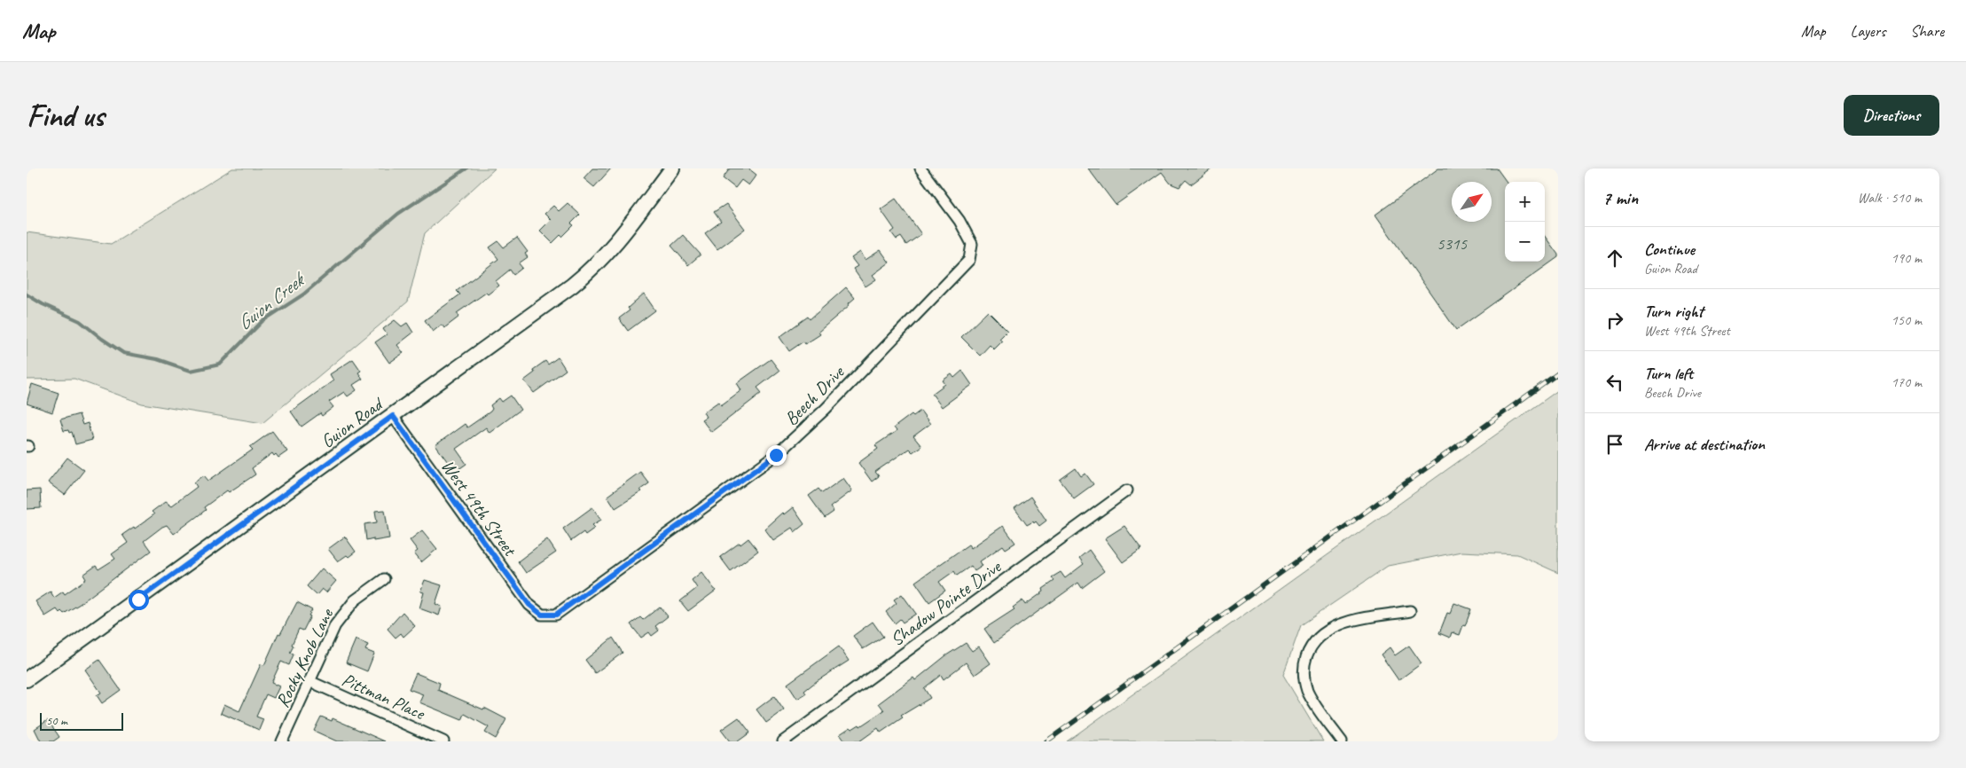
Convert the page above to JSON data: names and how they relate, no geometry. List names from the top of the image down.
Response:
{
  "streets": {
    "street": [
      "Beech Drive",
      "Guion Road",
      "West 49th Street",
      "Shadow Pointe Drive",
      "Rocky Knob Lane",
      "Pittman Place"
    ]
  },
  "crossings": [
    ["Beech Drive", "West 49th Street"],
    ["Guion Road", "West 49th Street"],
    ["Rocky Knob Lane", "Pittman Place"]
  ],
  "water": ["Guion Creek"],
  "house_numbers": ["5315"],
  "scale_bar": "50 m",
  "north": "top right",
  "page": {
    "header": "Map",
    "nav": ["Map", "Layers", "Share"],
    "buttons": "Directions",
    "title": "Find us",
    "heading": ["7 min", "Walk · 510 m"],
    "map_buttons": ["+", "−"],
    "list": [
      ["Continue", "Guion Road", "190 m"],
      ["Turn right", "West 49th Street", "150 m"],
      ["Turn left", "Beech Drive", "170 m"],
      "Arrive at destination"
    ],
    "scale": "50 m"
  }
}
